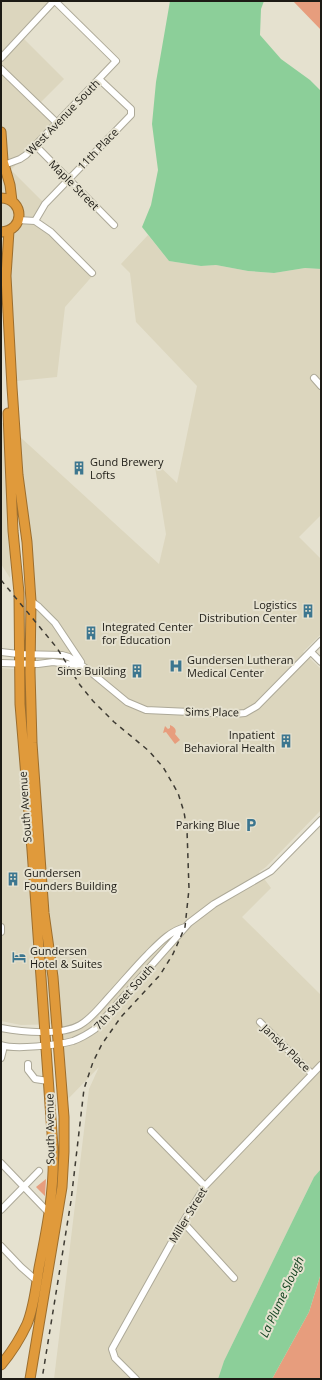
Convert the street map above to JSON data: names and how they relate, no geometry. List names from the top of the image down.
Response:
{
  "streets": {
    "highway": ["South Avenue"],
    "street": [
      "West Avenue South",
      "11th Place",
      "Maple Street",
      "Sims Place",
      "7th Street South",
      "Jansky Place",
      "Miller Street"
    ]
  },
  "crossings": [
    ["West Avenue South", "11th Place"],
    ["West Avenue South", "Maple Street"],
    ["11th Place", "Maple Street"],
    ["Sims Place", "South Avenue"],
    ["South Avenue", "7th Street South"],
    ["Jansky Place", "Miller Street"]
  ],
  "water": ["La Plume Slough"],
  "places": {
    "building": [
      "Gund Brewery Lofts",
      "Logistics Distribution Center",
      "Integrated Center for Education",
      "Sims Building",
      "Inpatient Behavioral Health",
      "Gundersen Founders Building"
    ],
    "hospital": ["Gundersen Lutheran Medical Center"],
    "parking": ["Parking Blue"],
    "hotel": ["Gundersen Hotel & Suites"]
  }
}
